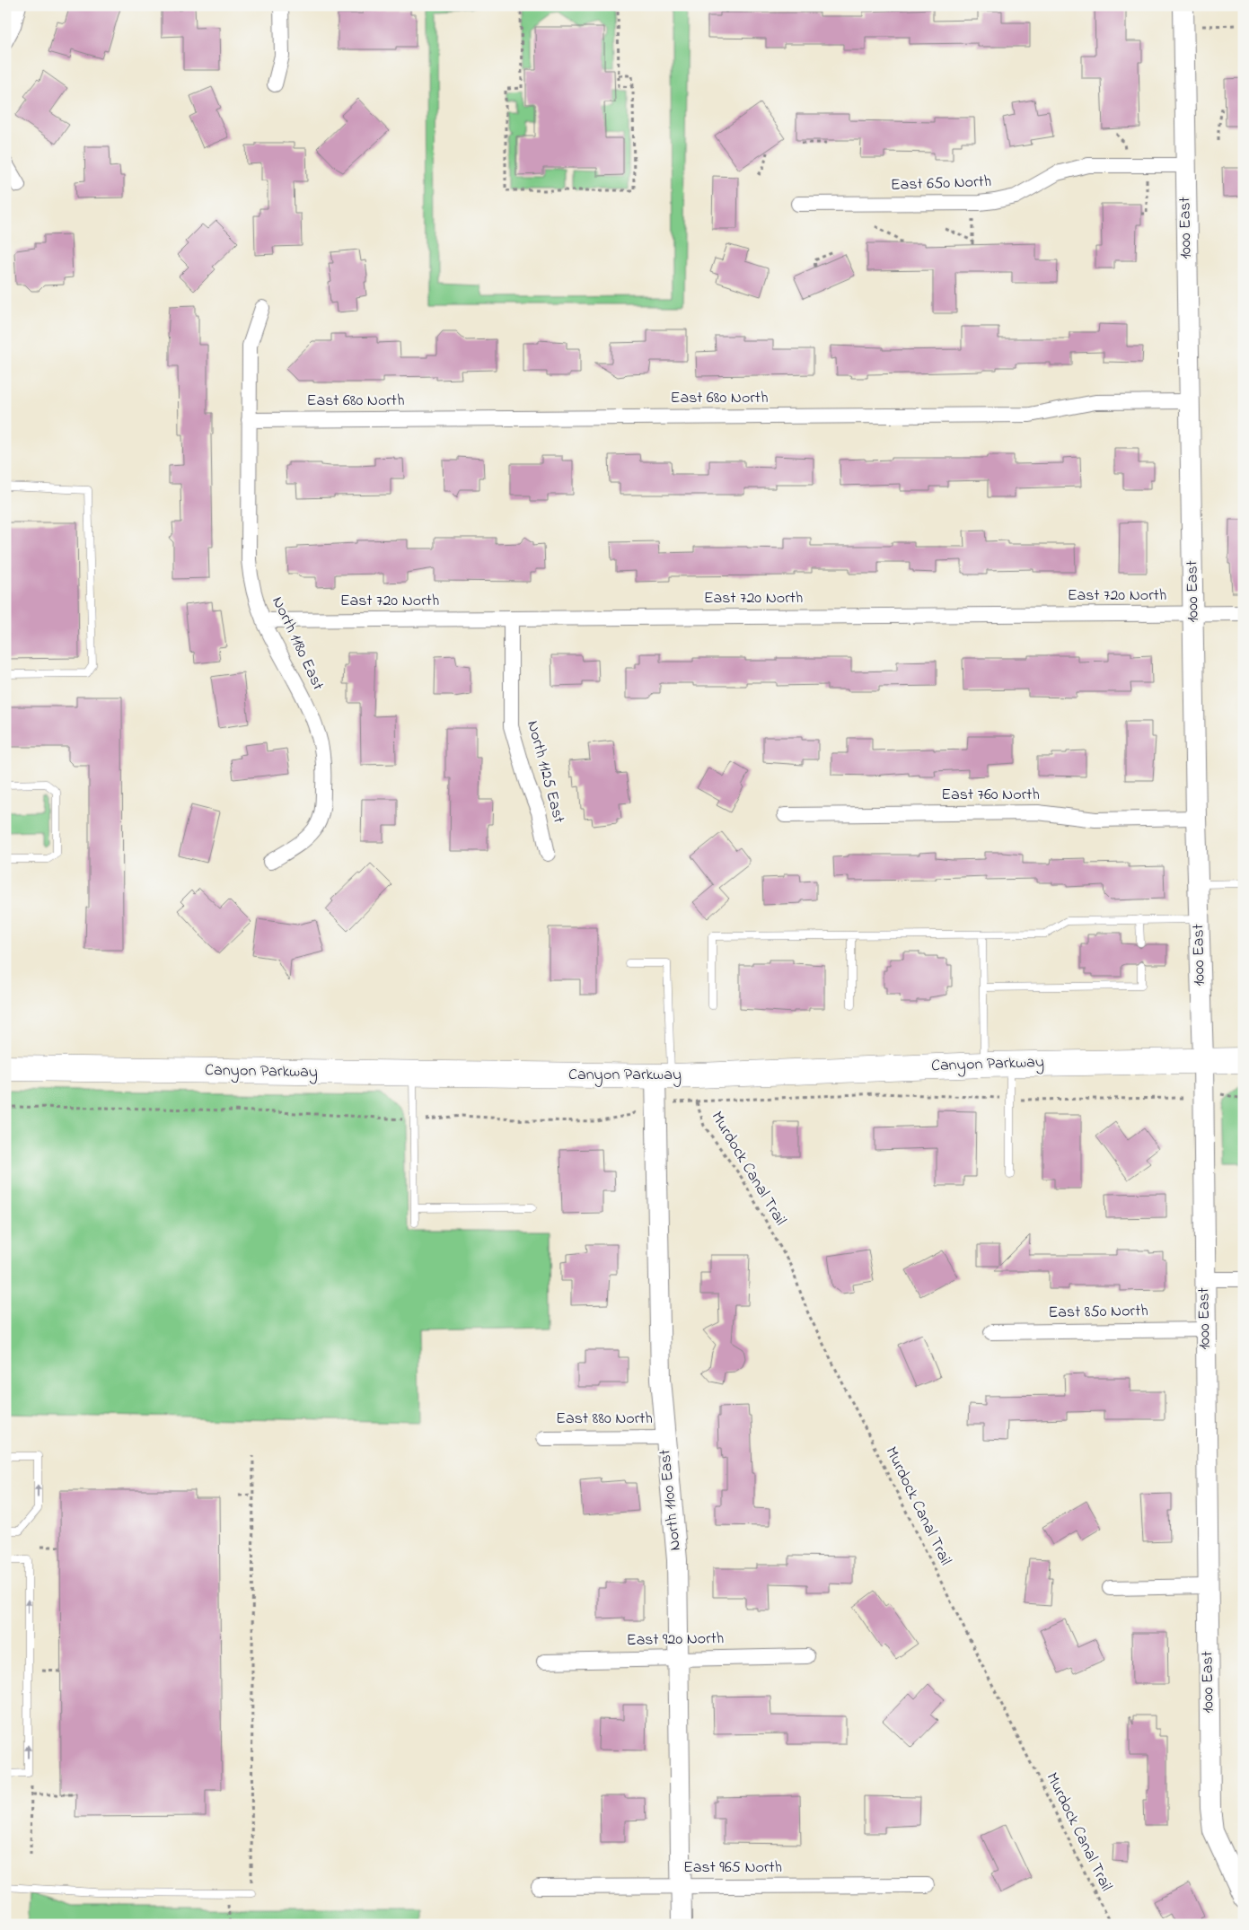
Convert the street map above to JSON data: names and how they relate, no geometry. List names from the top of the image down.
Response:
{
  "streets": {
    "highway": ["Canyon Parkway"],
    "street": [
      "East 650 North",
      "1000 East",
      "East 680 North",
      "East 720 North",
      "North 1180 East",
      "North 1125 East",
      "East 760 North",
      "East 850 North",
      "East 880 North",
      "North 1100 East",
      "East 920 North",
      "East 965 North"
    ],
    "path": ["Murdock Canal Trail"]
  },
  "crossings": [
    ["East 650 North", "1000 East"],
    ["1000 East", "East 680 North"],
    ["1000 East", "East 720 North"],
    ["1000 East", "East 760 North"],
    ["1000 East", "Canyon Parkway"],
    ["1000 East", "East 850 North"],
    ["East 680 North", "North 1180 East"],
    ["East 720 North", "North 1180 East"],
    ["East 720 North", "North 1125 East"],
    ["Canyon Parkway", "North 1100 East"],
    ["East 880 North", "North 1100 East"],
    ["North 1100 East", "East 920 North"],
    ["North 1100 East", "East 965 North"]
  ]
}
